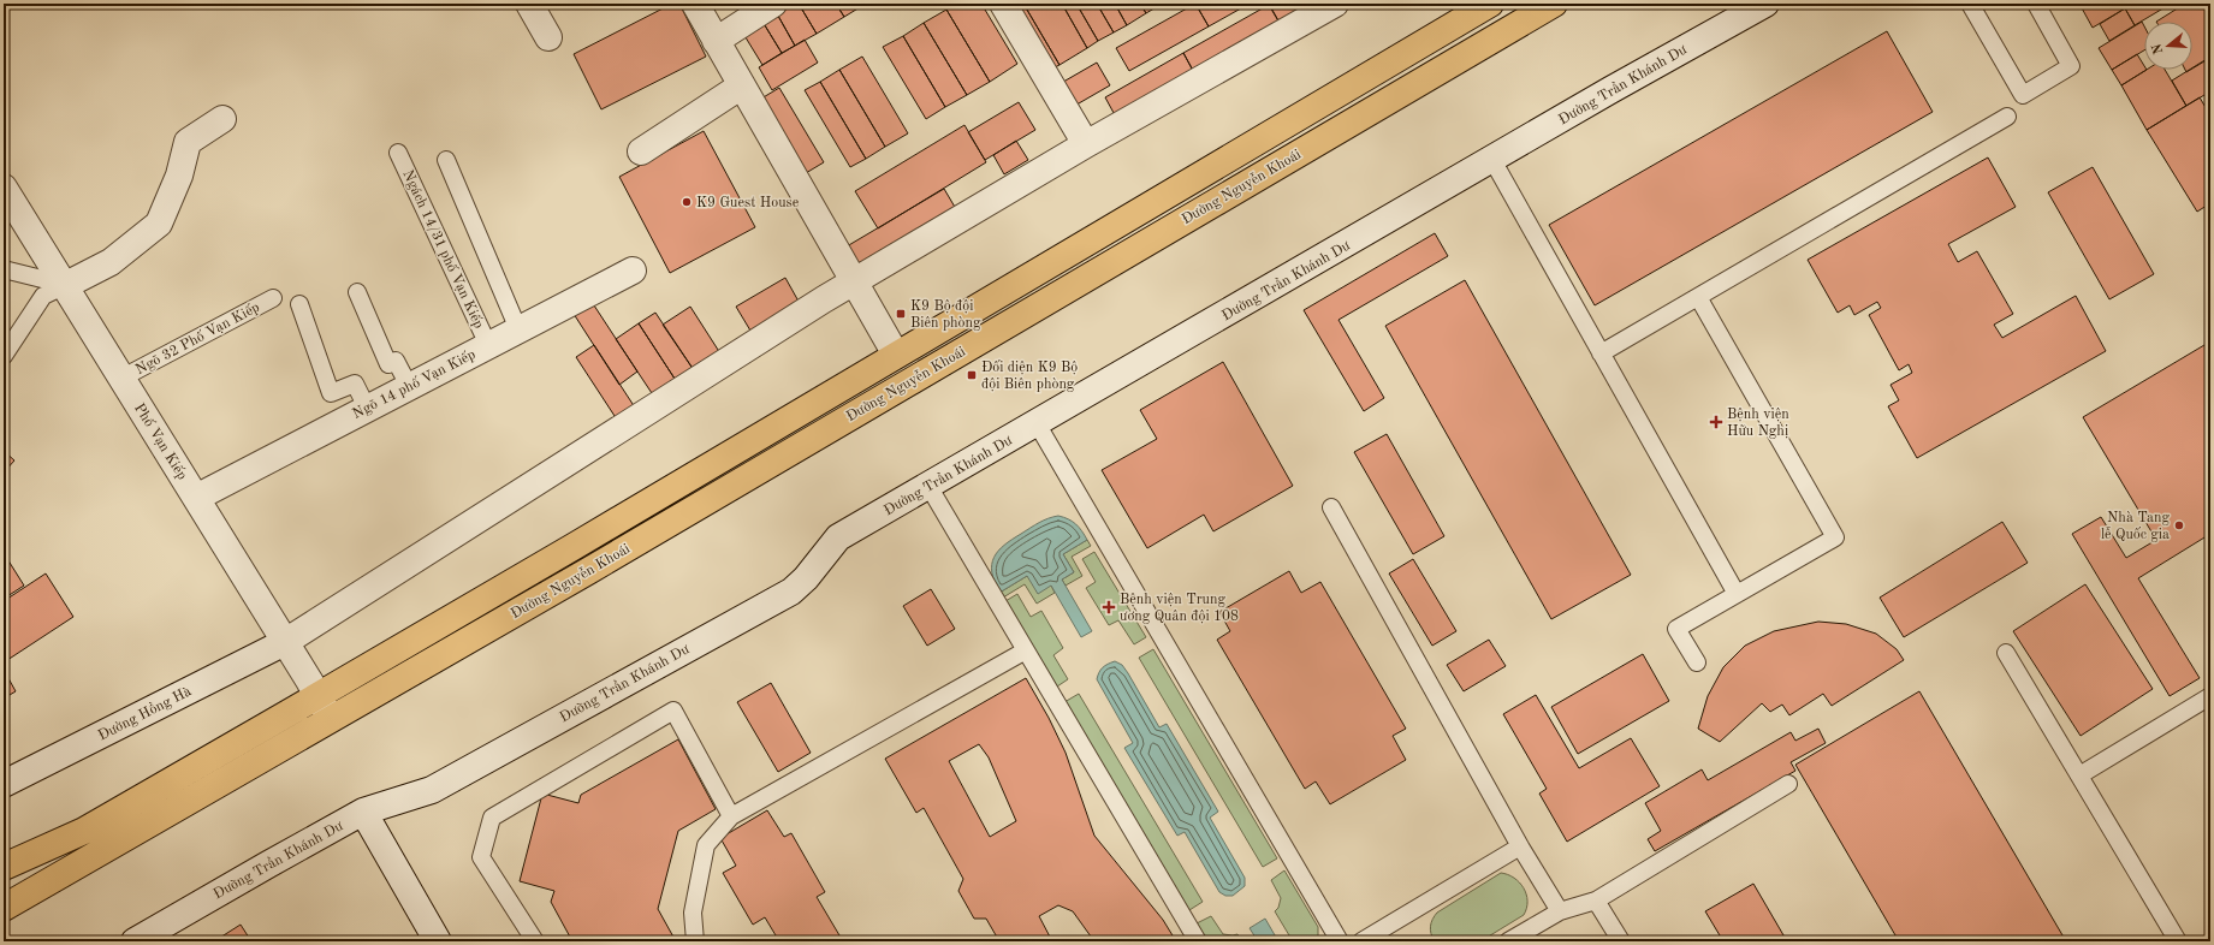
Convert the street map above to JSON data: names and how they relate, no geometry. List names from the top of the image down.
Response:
{
  "streets": {
    "main road": ["Đường Nguyễn Khoái"],
    "street": [
      "Đường Trần Khánh Dư",
      "Ngõ 14 phố Vạn Kiếp",
      "Phố Vạn Kiếp",
      "Đường Hồng Hà"
    ],
    "lane": ["Ngách 14/31 phố Vạn Kiếp", "Ngõ 32 Phố Vạn Kiếp"]
  },
  "crossings": [
    ["Đường Nguyễn Khoái", "Phố Vạn Kiếp"],
    ["Ngách 14/31 phố Vạn Kiếp", "Ngõ 14 phố Vạn Kiếp"],
    ["Ngõ 32 Phố Vạn Kiếp", "Phố Vạn Kiếp"],
    ["Ngõ 14 phố Vạn Kiếp", "Phố Vạn Kiếp"],
    ["Phố Vạn Kiếp", "Đường Hồng Hà"]
  ],
  "places": {
    "other": ["K9 Guest House", "Nhà Tang lễ Quốc gia"],
    "transit": ["K9 Bộ đội Biên phòng", "Đối diện K9 Bộ đội Biên phòng"],
    "health": ["Bệnh viện Hữu Nghị", "Bệnh viện Trung ương Quân đội 108"]
  },
  "north": "left"
}
